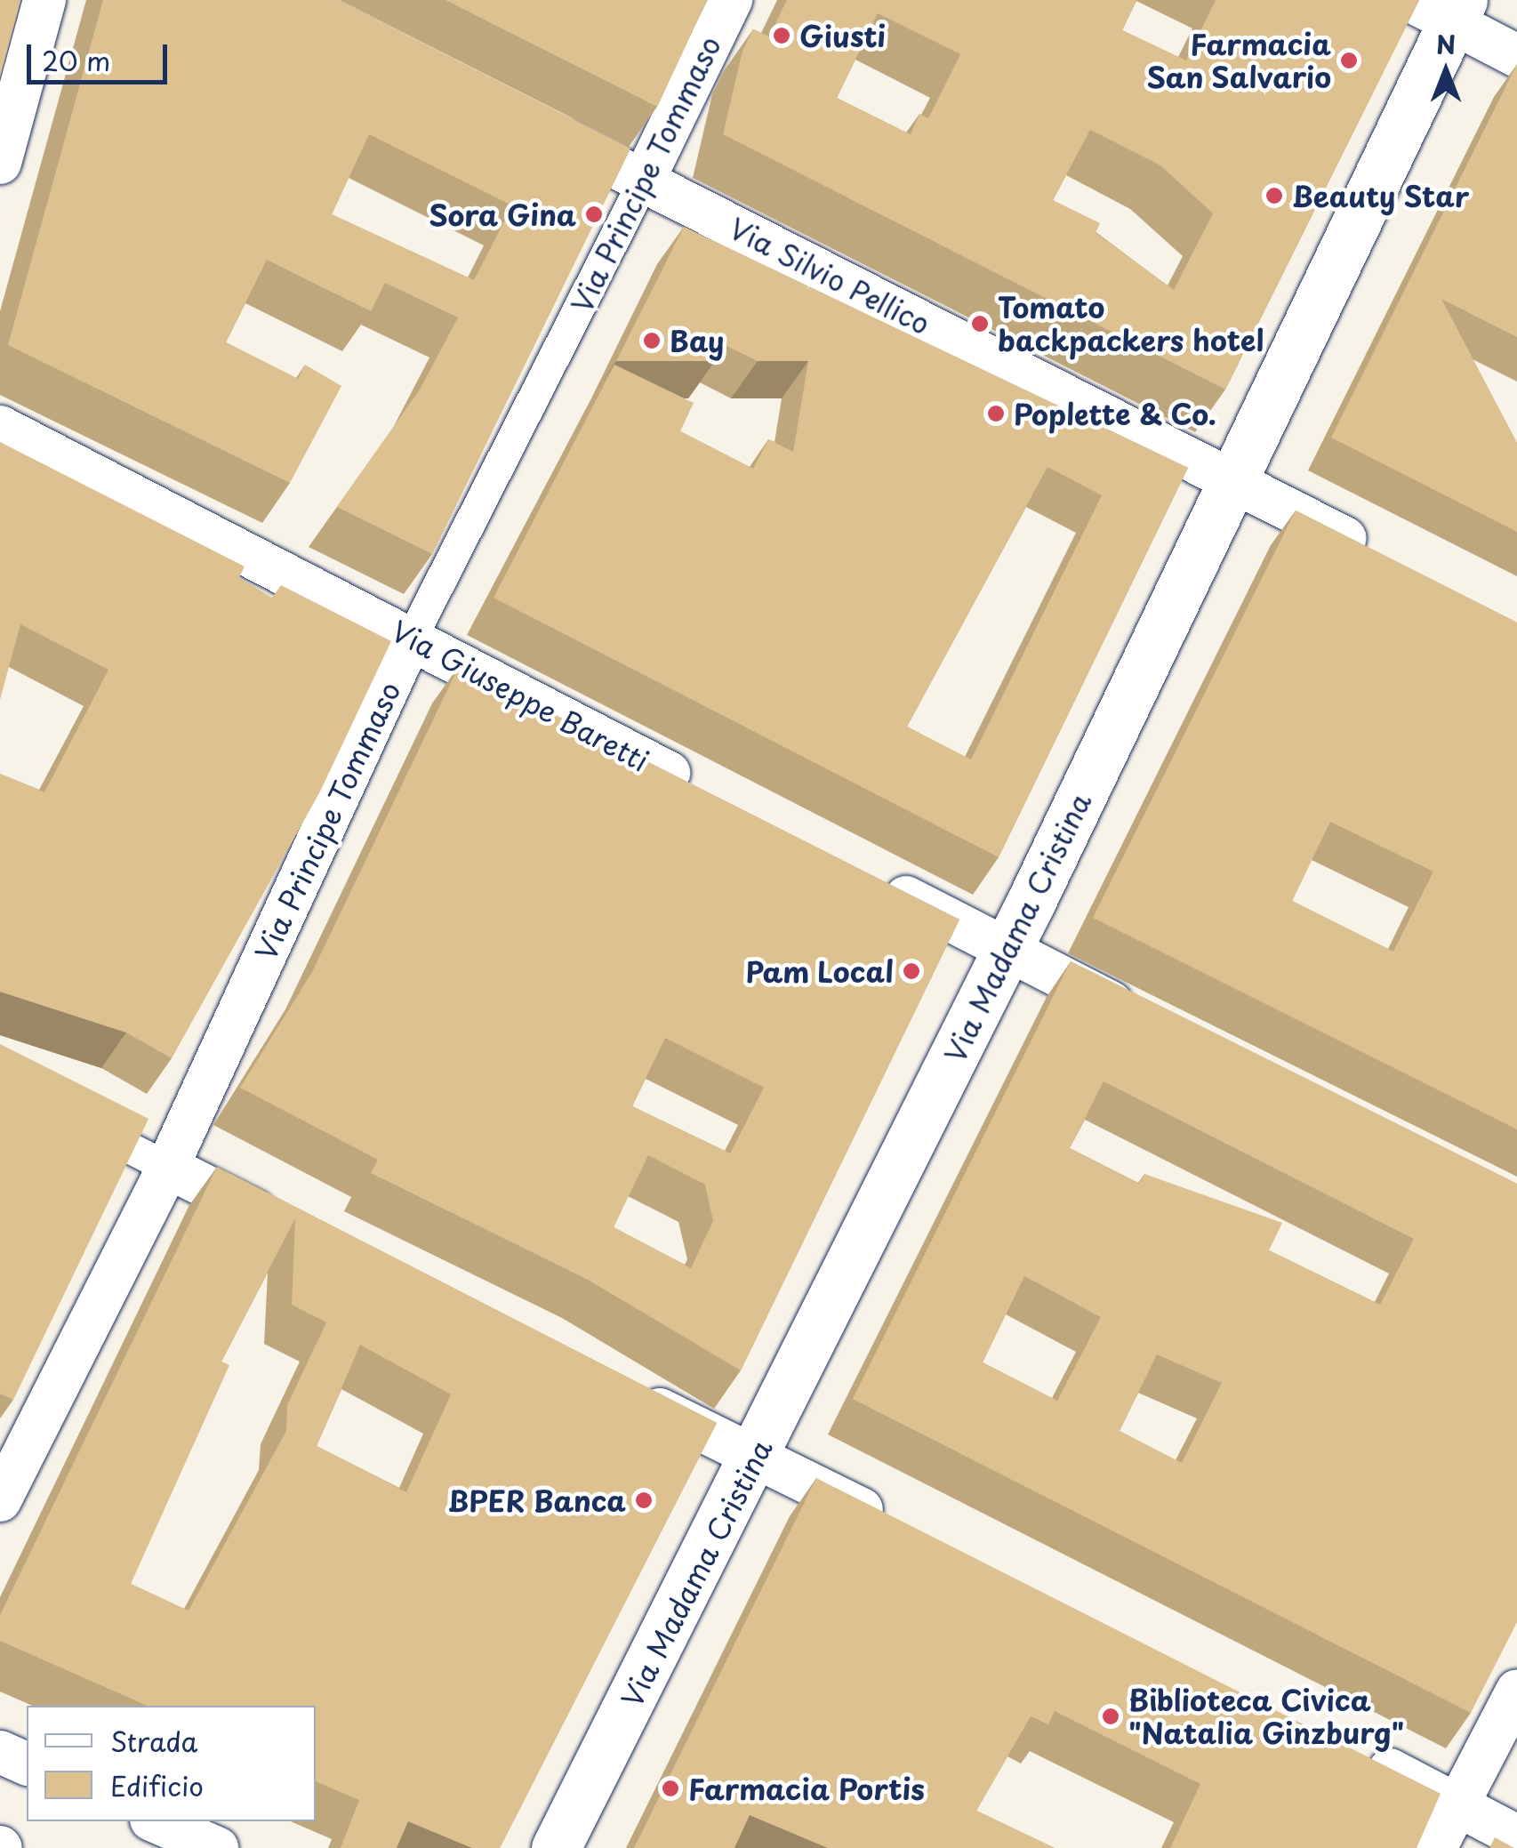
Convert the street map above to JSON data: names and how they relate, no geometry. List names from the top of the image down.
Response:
{
  "streets": {
    "street": [
      "Via Principe Tommaso",
      "Via Silvio Pellico",
      "Via Giuseppe Baretti",
      "Via Madama Cristina"
    ]
  },
  "crossings": [
    ["Via Principe Tommaso", "Via Silvio Pellico"],
    ["Via Principe Tommaso", "Via Giuseppe Baretti"],
    ["Via Silvio Pellico", "Via Madama Cristina"]
  ],
  "places": [
    "Giusti",
    "Farmacia San Salvario",
    "Beauty Star",
    "Sora Gina",
    "Tomato backpackers hotel",
    "Bay",
    "Poplette & Co.",
    "Pam Local",
    "BPER Banca",
    "Biblioteca Civica \"Natalia Ginzburg\"",
    "Farmacia Portis"
  ],
  "legend": ["Strada", "Edificio"],
  "scale_bar": "20 m",
  "north": "top"
}
